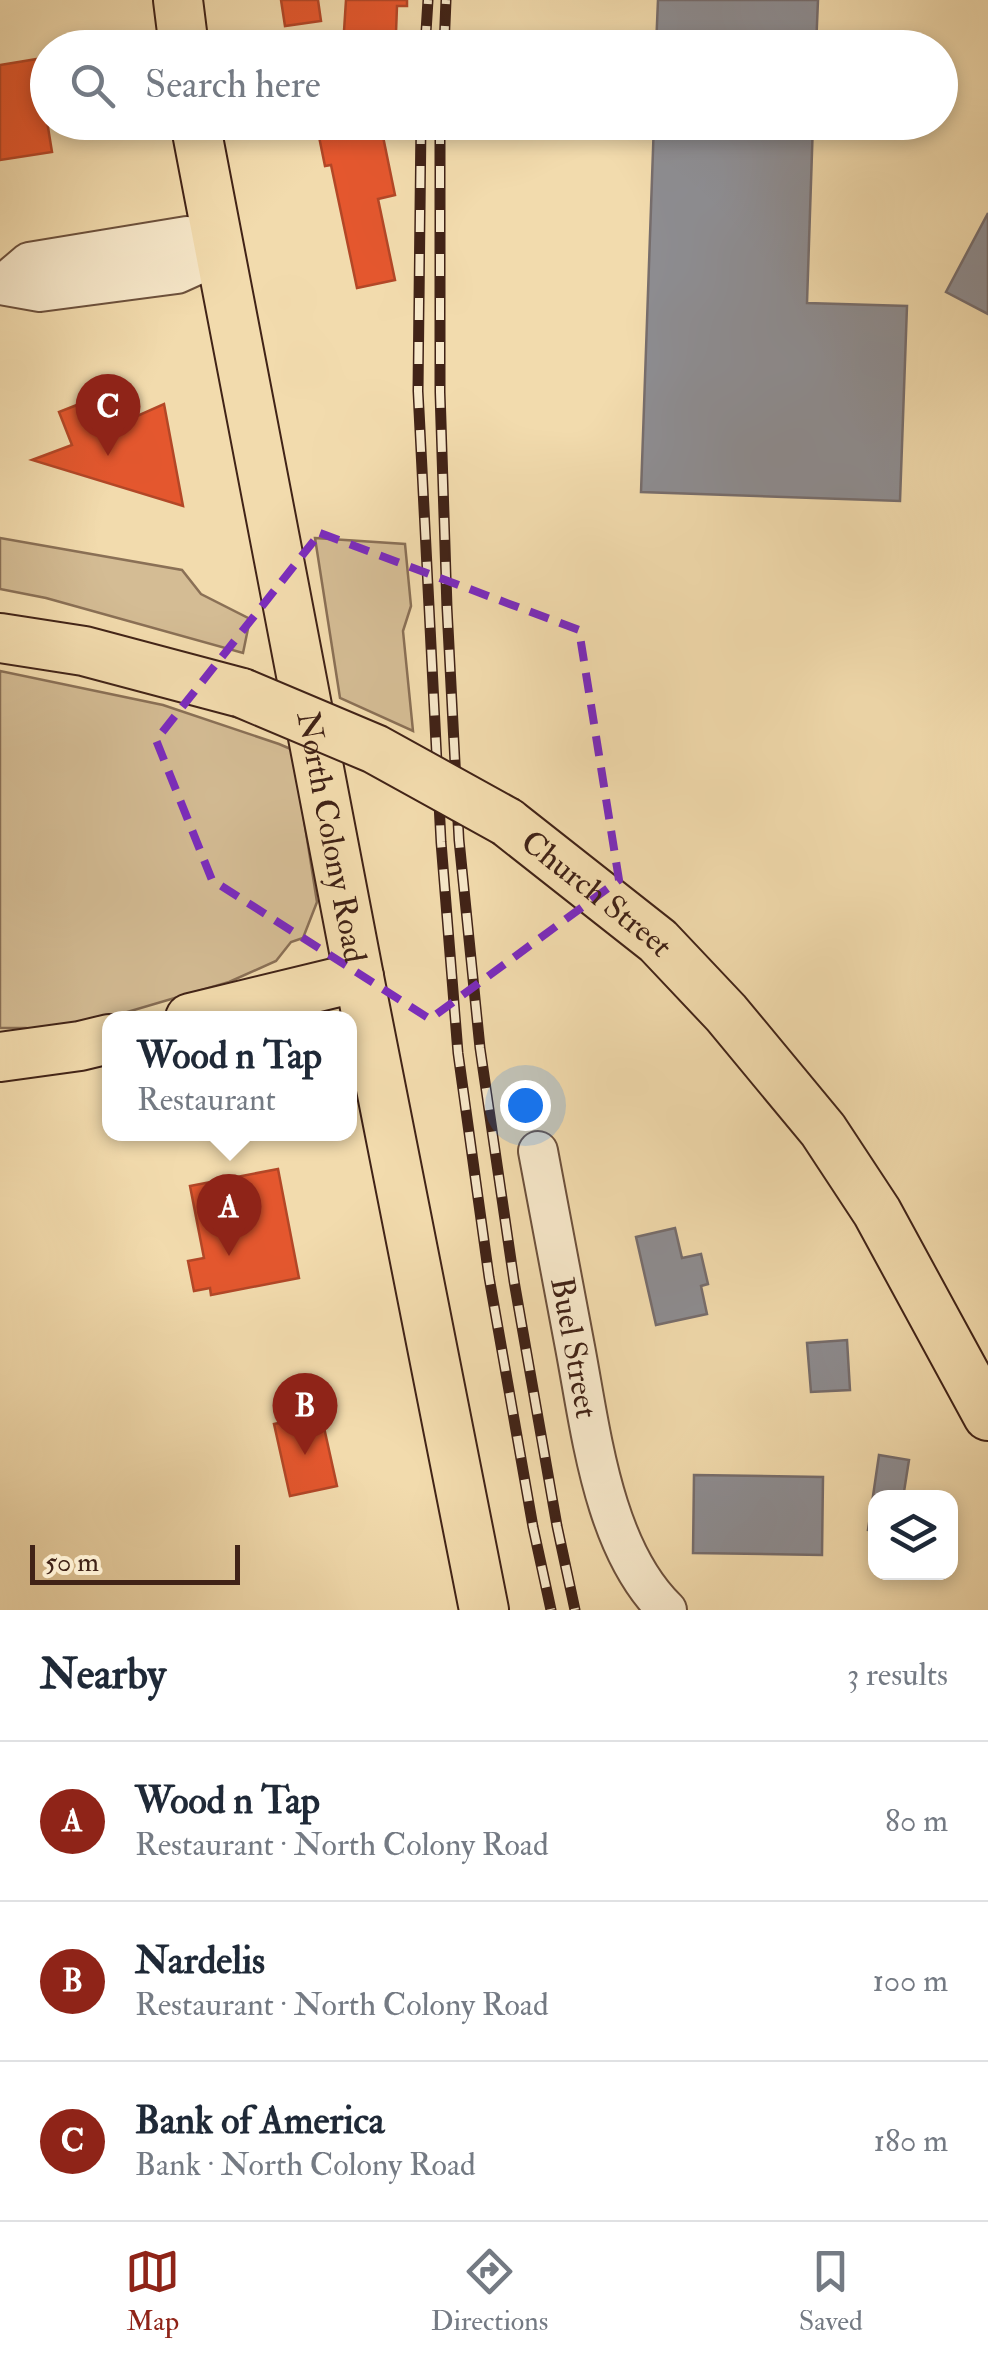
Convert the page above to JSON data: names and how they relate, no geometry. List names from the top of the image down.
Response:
{
  "streets": {
    "main road": ["North Colony Road", "Church Street"],
    "street": ["Buel Street"]
  },
  "scale_bar": "50 m",
  "page": {
    "search": "Search here",
    "pins": ["C", "A", "B"],
    "popup": ["Wood n Tap", "Restaurant"],
    "scale": "50 m",
    "heading": ["Nearby", "3 results"],
    "list": [
      {
        "mark": "A",
        "name": "Wood n Tap",
        "note": "Restaurant · North Colony Road",
        "value": "80 m"
      },
      {
        "mark": "B",
        "name": "Nardelis",
        "note": "Restaurant · North Colony Road",
        "value": "100 m"
      },
      {
        "mark": "C",
        "name": "Bank of America",
        "note": "Bank · North Colony Road",
        "value": "180 m"
      }
    ],
    "nav": ["Map", "Directions", "Saved"]
  }
}
